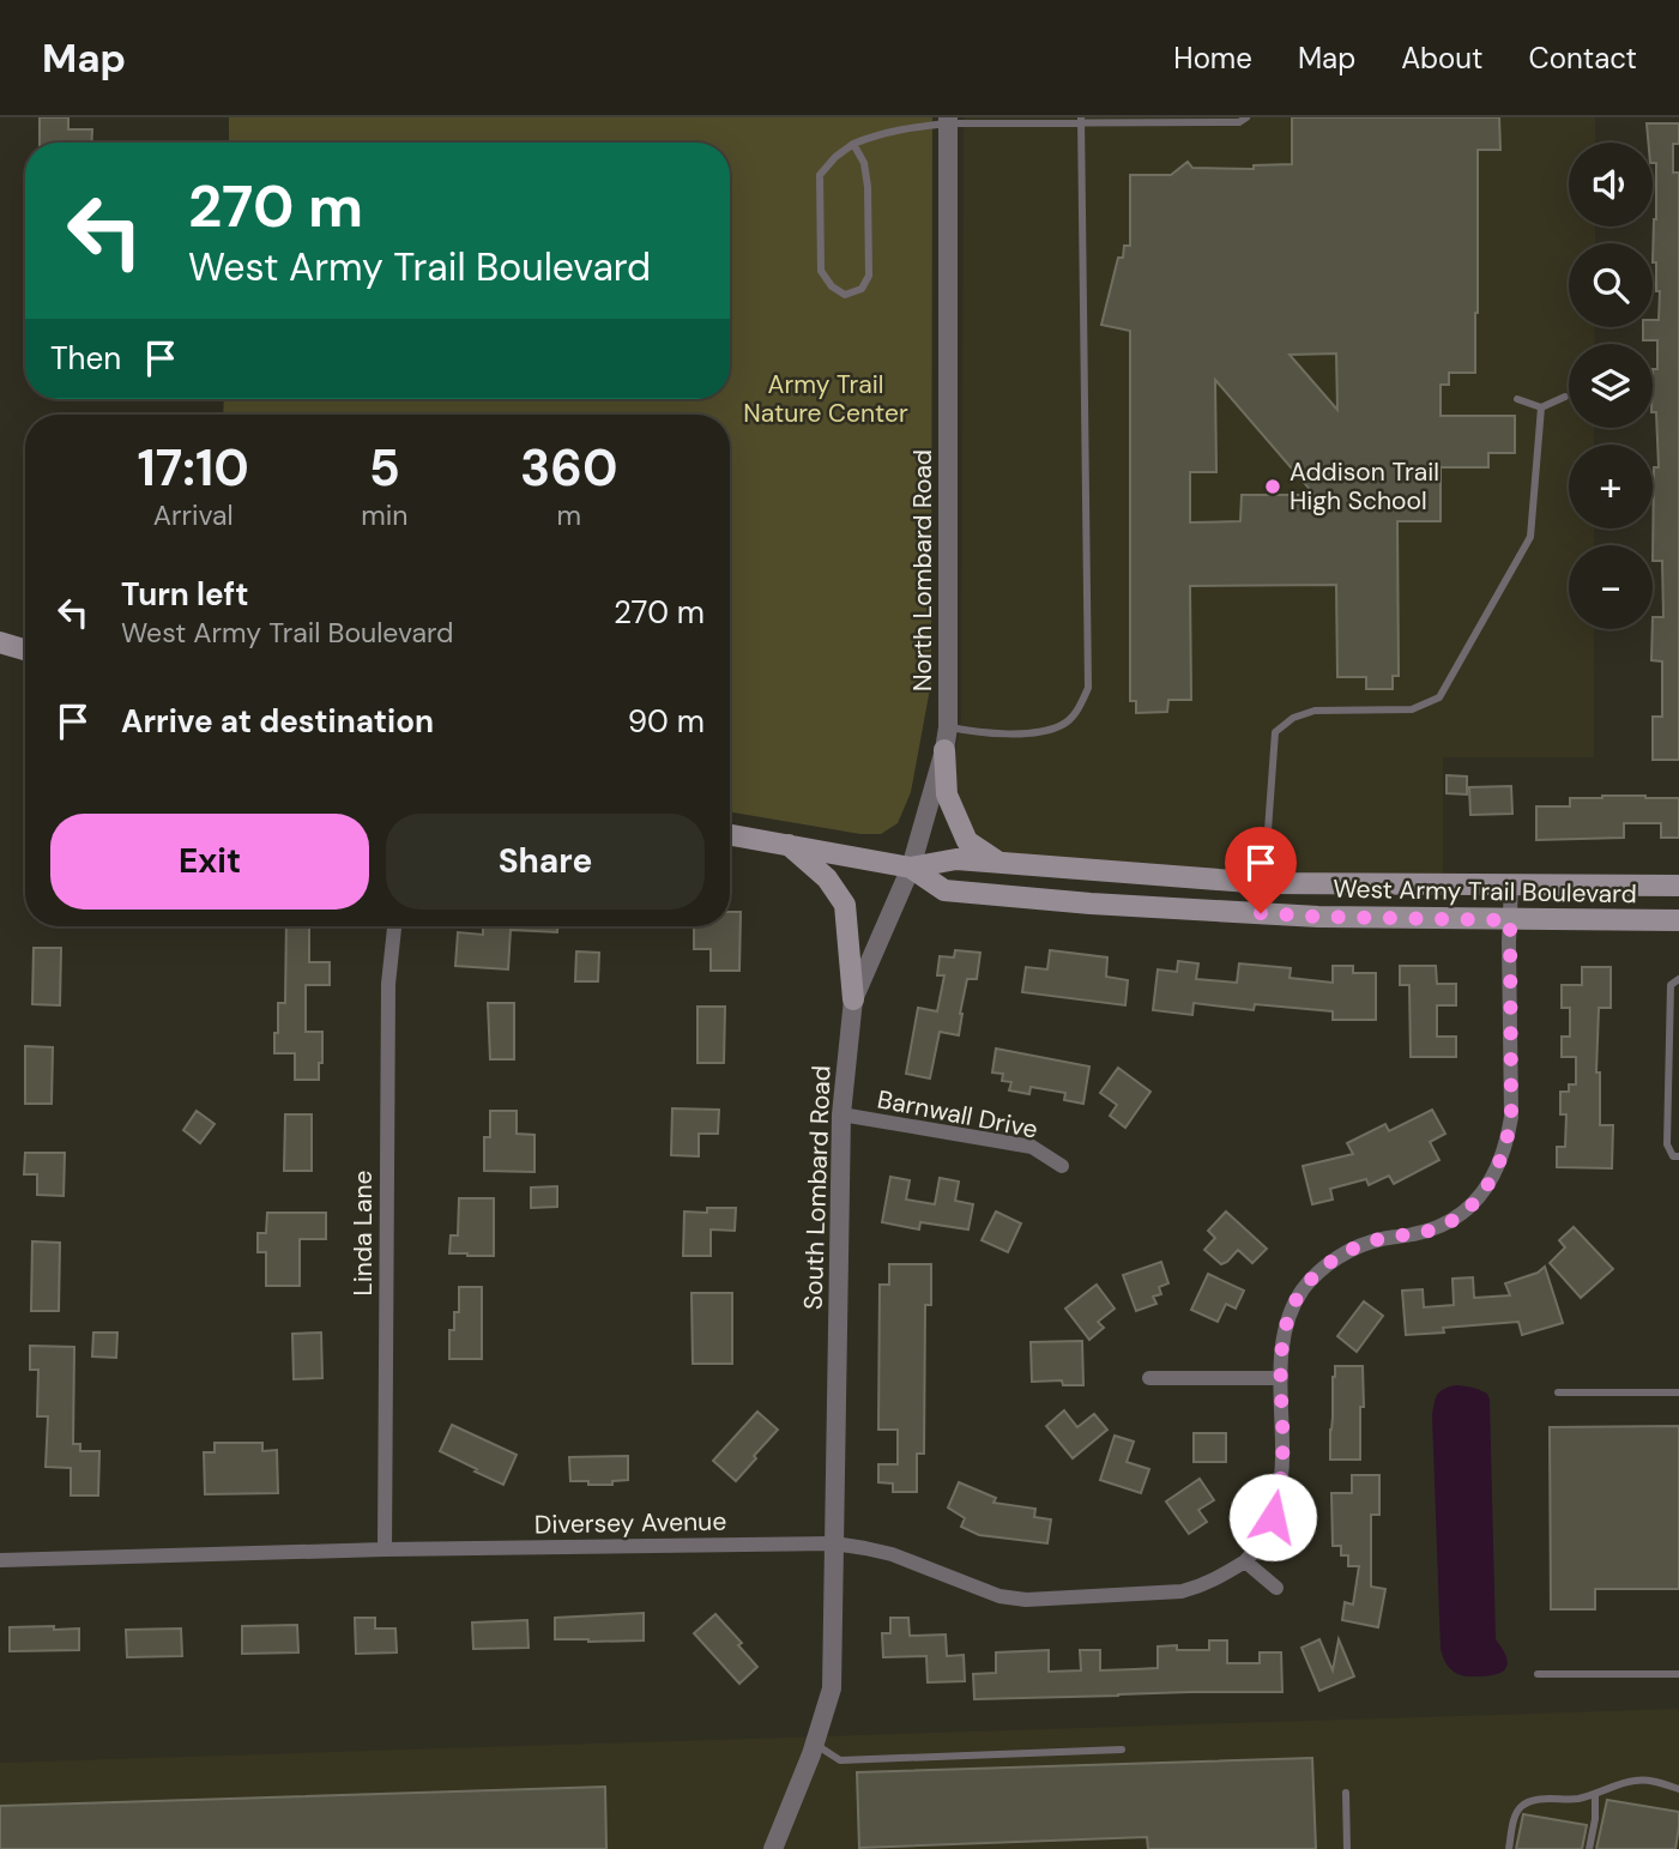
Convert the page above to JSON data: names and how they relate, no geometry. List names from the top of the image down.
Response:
{
  "streets": {
    "main road": ["West Army Trail Boulevard"],
    "street": [
      "North Lombard Road",
      "Barnwall Drive",
      "South Lombard Road",
      "Linda Lane",
      "Diversey Avenue"
    ]
  },
  "crossings": [
    ["North Lombard Road", "West Army Trail Boulevard"],
    ["North Lombard Road", "South Lombard Road"],
    ["West Army Trail Boulevard", "South Lombard Road"],
    ["Barnwall Drive", "South Lombard Road"],
    ["South Lombard Road", "Diversey Avenue"],
    ["Linda Lane", "Diversey Avenue"]
  ],
  "parks": ["Army Trail Nature Center"],
  "places": ["Addison Trail High School"],
  "page": {
    "header": "Map",
    "nav": [
      "Home",
      "Map",
      "About",
      "Contact"
    ],
    "map_buttons": ["+", "−"],
    "turn": ["270 m", "West Army Trail Boulevard"],
    "then": "Then",
    "eta": [
      "17:10",
      "Arrival",
      "5",
      "min",
      "360",
      "m"
    ],
    "list": [
      {
        "name": "Turn left",
        "note": "West Army Trail Boulevard",
        "value": "270 m"
      },
      {
        "name": "Arrive at destination",
        "value": "90 m"
      }
    ],
    "buttons": ["Exit", "Share"]
  }
}
